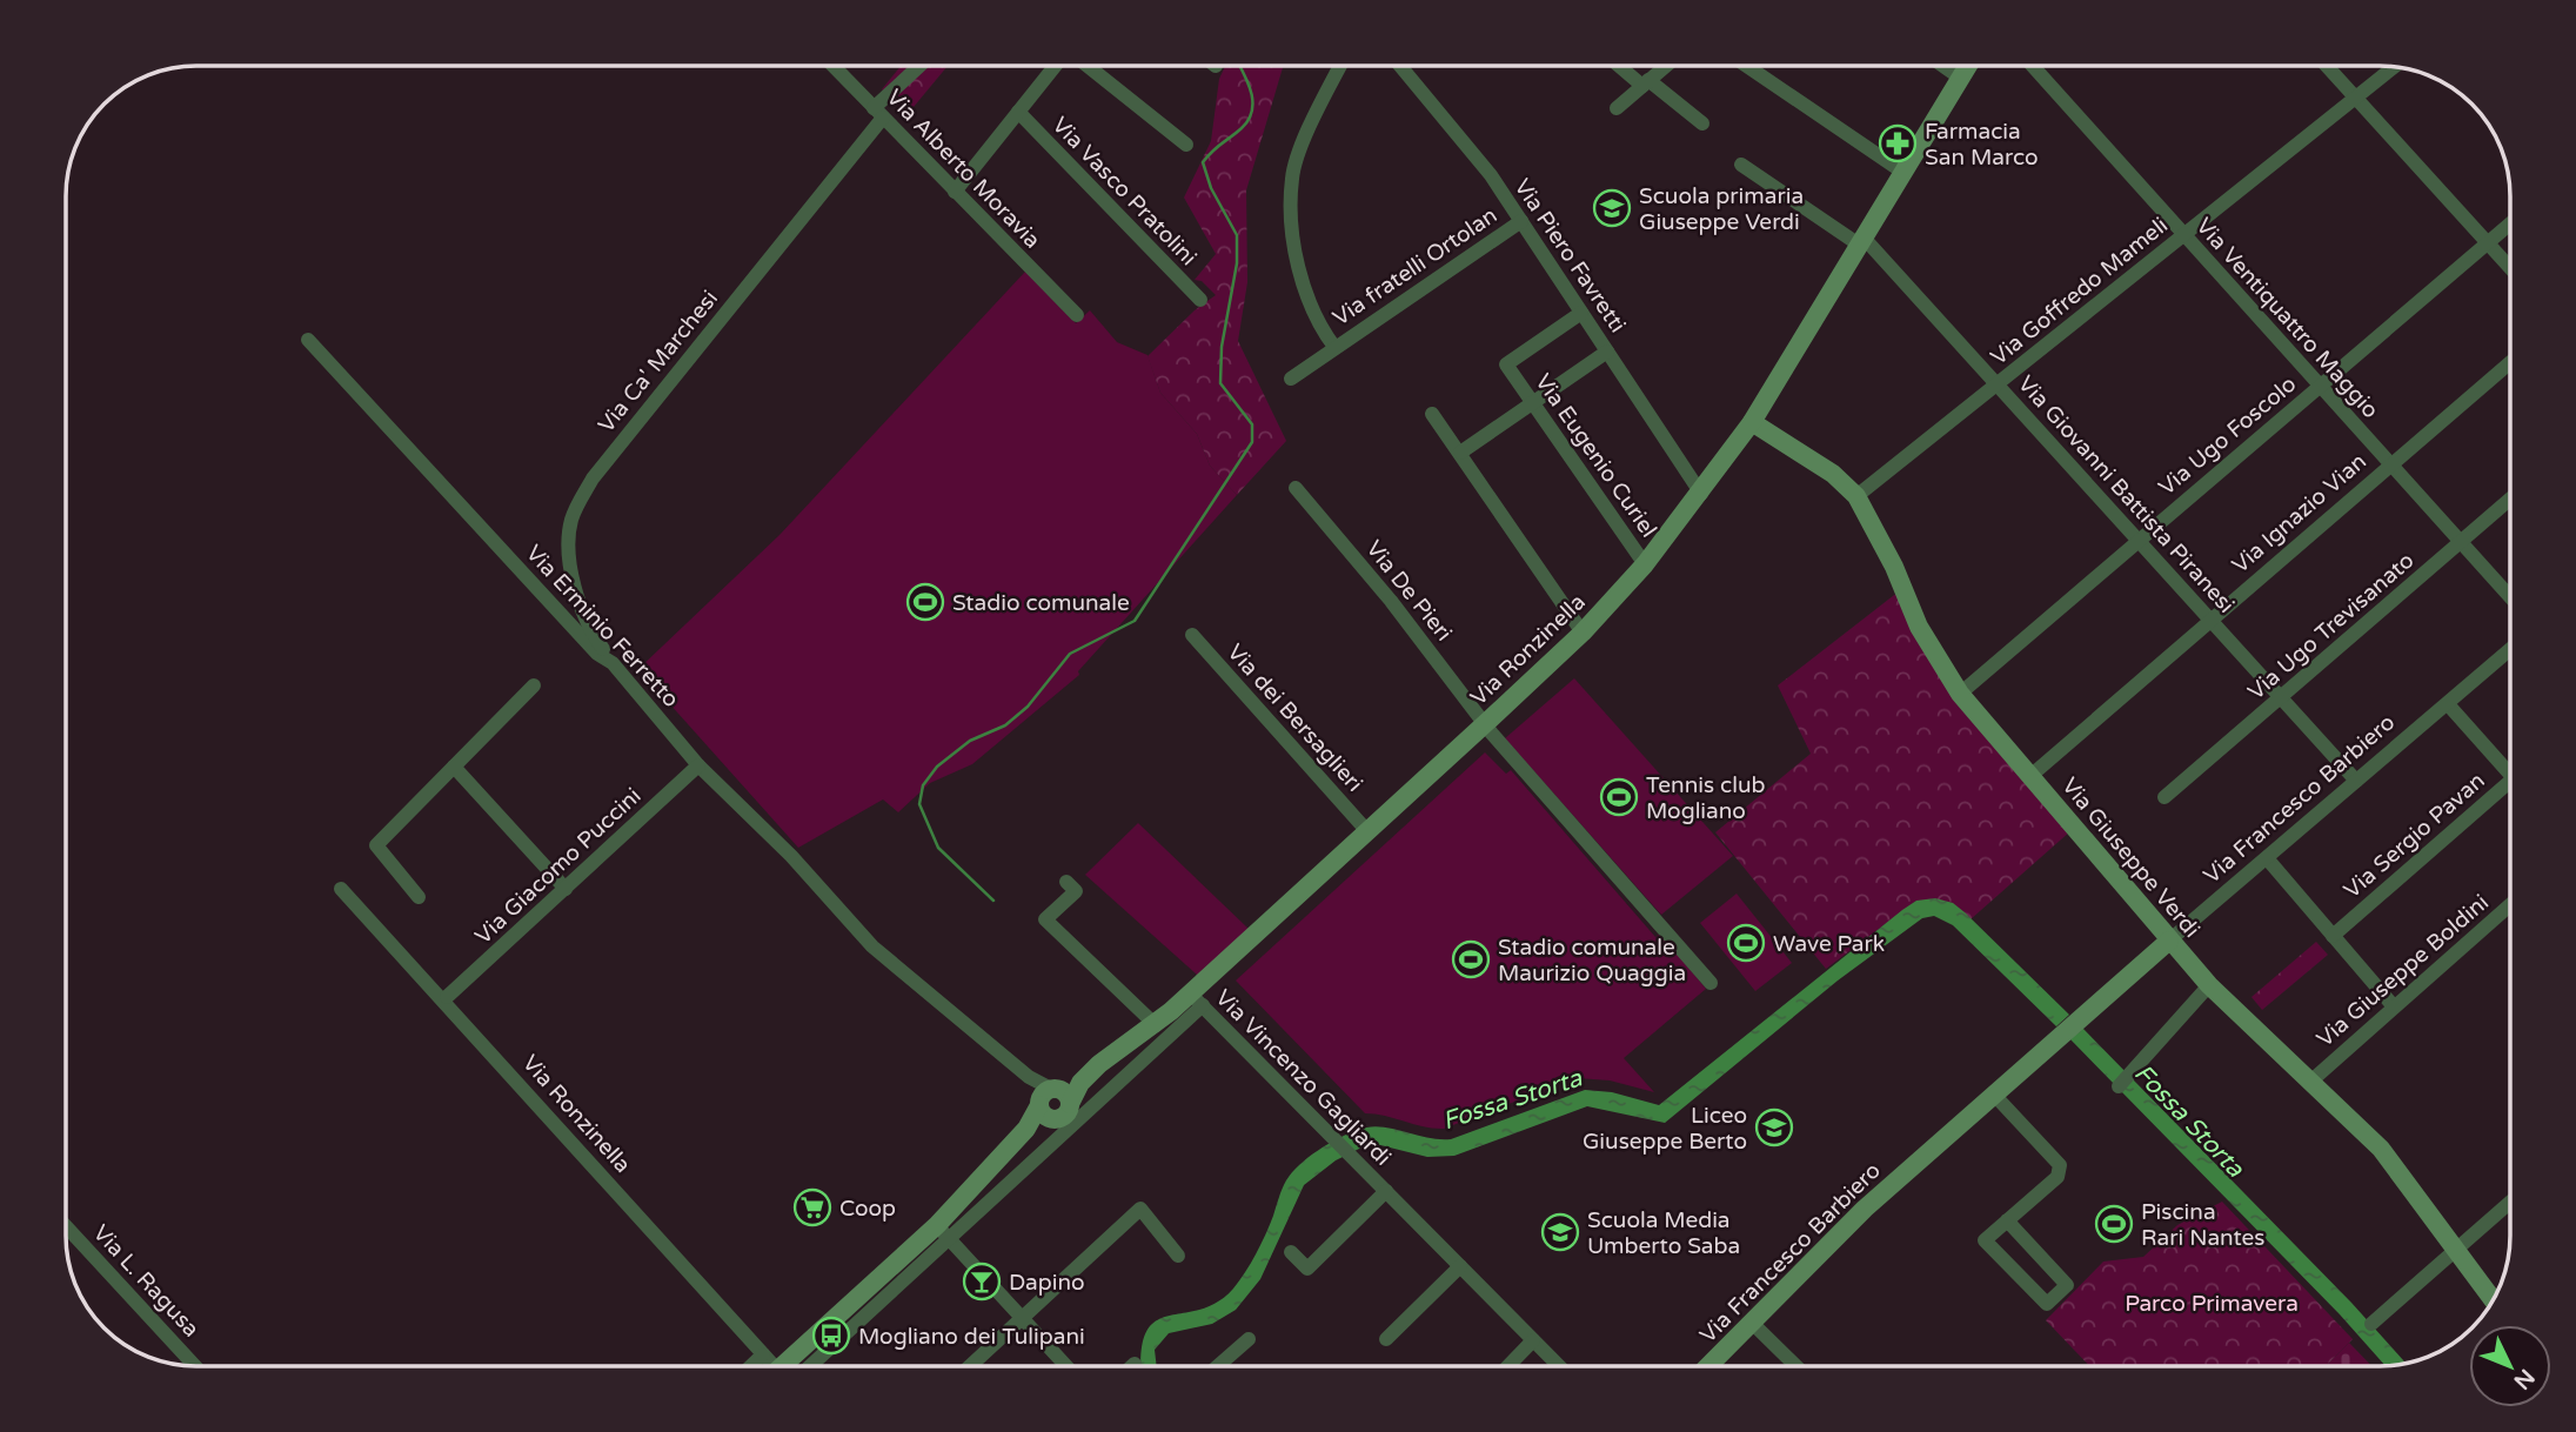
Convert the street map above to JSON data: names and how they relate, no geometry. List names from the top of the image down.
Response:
{
  "streets": {
    "street": [
      "Via Alberto Moravia",
      "Via Vasco Pratolini",
      "Via Piero Favretti",
      "Via fratelli Ortolan",
      "Via Goffredo Mameli",
      "Via Ventiquattro Maggio",
      "Via Ca' Marchesi",
      "Via Ugo Foscolo",
      "Via Eugenio Curiel",
      "Via Giovanni Battista Piranesi",
      "Via Ignazio Vian",
      "Via De Pieri",
      "Via Erminio Ferretto",
      "Via Ugo Trevisanato",
      "Via Ronzinella",
      "Via dei Bersaglieri",
      "Via Francesco Barbiero",
      "Via Sergio Pavan",
      "Via Giuseppe Verdi",
      "Via Giacomo Puccini",
      "Via Giuseppe Boldini",
      "Via Vincenzo Gagliardi",
      "Via L. Ragusa"
    ]
  },
  "crossings": [
    ["Via Alberto Moravia", "Via Ca' Marchesi"],
    ["Via Piero Favretti", "Via fratelli Ortolan"],
    ["Via Piero Favretti", "Via Eugenio Curiel"],
    ["Via Piero Favretti", "Via Ronzinella"],
    ["Via Goffredo Mameli", "Via Ventiquattro Maggio"],
    ["Via Goffredo Mameli", "Via Giovanni Battista Piranesi"],
    ["Via Goffredo Mameli", "Via Giuseppe Verdi"],
    ["Via Ventiquattro Maggio", "Via Ugo Foscolo"],
    ["Via Ventiquattro Maggio", "Via Ignazio Vian"],
    ["Via Ventiquattro Maggio", "Via Ugo Trevisanato"],
    ["Via Ca' Marchesi", "Via Erminio Ferretto"],
    ["Via Ugo Foscolo", "Via Giovanni Battista Piranesi"],
    ["Via Ugo Foscolo", "Via Giuseppe Verdi"],
    ["Via Eugenio Curiel", "Via Ronzinella"],
    ["Via Giovanni Battista Piranesi", "Via Ignazio Vian"],
    ["Via Giovanni Battista Piranesi", "Via Ugo Trevisanato"],
    ["Via Giovanni Battista Piranesi", "Via Ronzinella"],
    ["Via Giovanni Battista Piranesi", "Via Francesco Barbiero"],
    ["Via Ignazio Vian", "Via Giuseppe Verdi"],
    ["Via De Pieri", "Via Ronzinella"],
    ["Via Erminio Ferretto", "Via Ronzinella"],
    ["Via Erminio Ferretto", "Via Giacomo Puccini"],
    ["Via Ronzinella", "Via dei Bersaglieri"],
    ["Via Ronzinella", "Via Giuseppe Verdi"],
    ["Via Ronzinella", "Via Vincenzo Gagliardi"],
    ["Via Francesco Barbiero", "Via Giuseppe Verdi"],
    ["Via Giuseppe Verdi", "Via Giuseppe Boldini"]
  ],
  "water": ["Fossa Storta"],
  "parks": ["Parco Primavera"],
  "places": {
    "pharmacy": ["Farmacia San Marco"],
    "school or university": ["Scuola primaria Giuseppe Verdi", "Liceo Giuseppe Berto", "Scuola Media Umberto Saba"],
    "sports": [
      "Stadio comunale",
      "Tennis club Mogliano",
      "Wave Park",
      "Stadio comunale Maurizio Quaggia",
      "Piscina Rari Nantes"
    ],
    "supermarket": ["Coop"],
    "bar": ["Dapino"],
    "bus stop": ["Mogliano dei Tulipani"]
  },
  "north": "bottom right"
}
